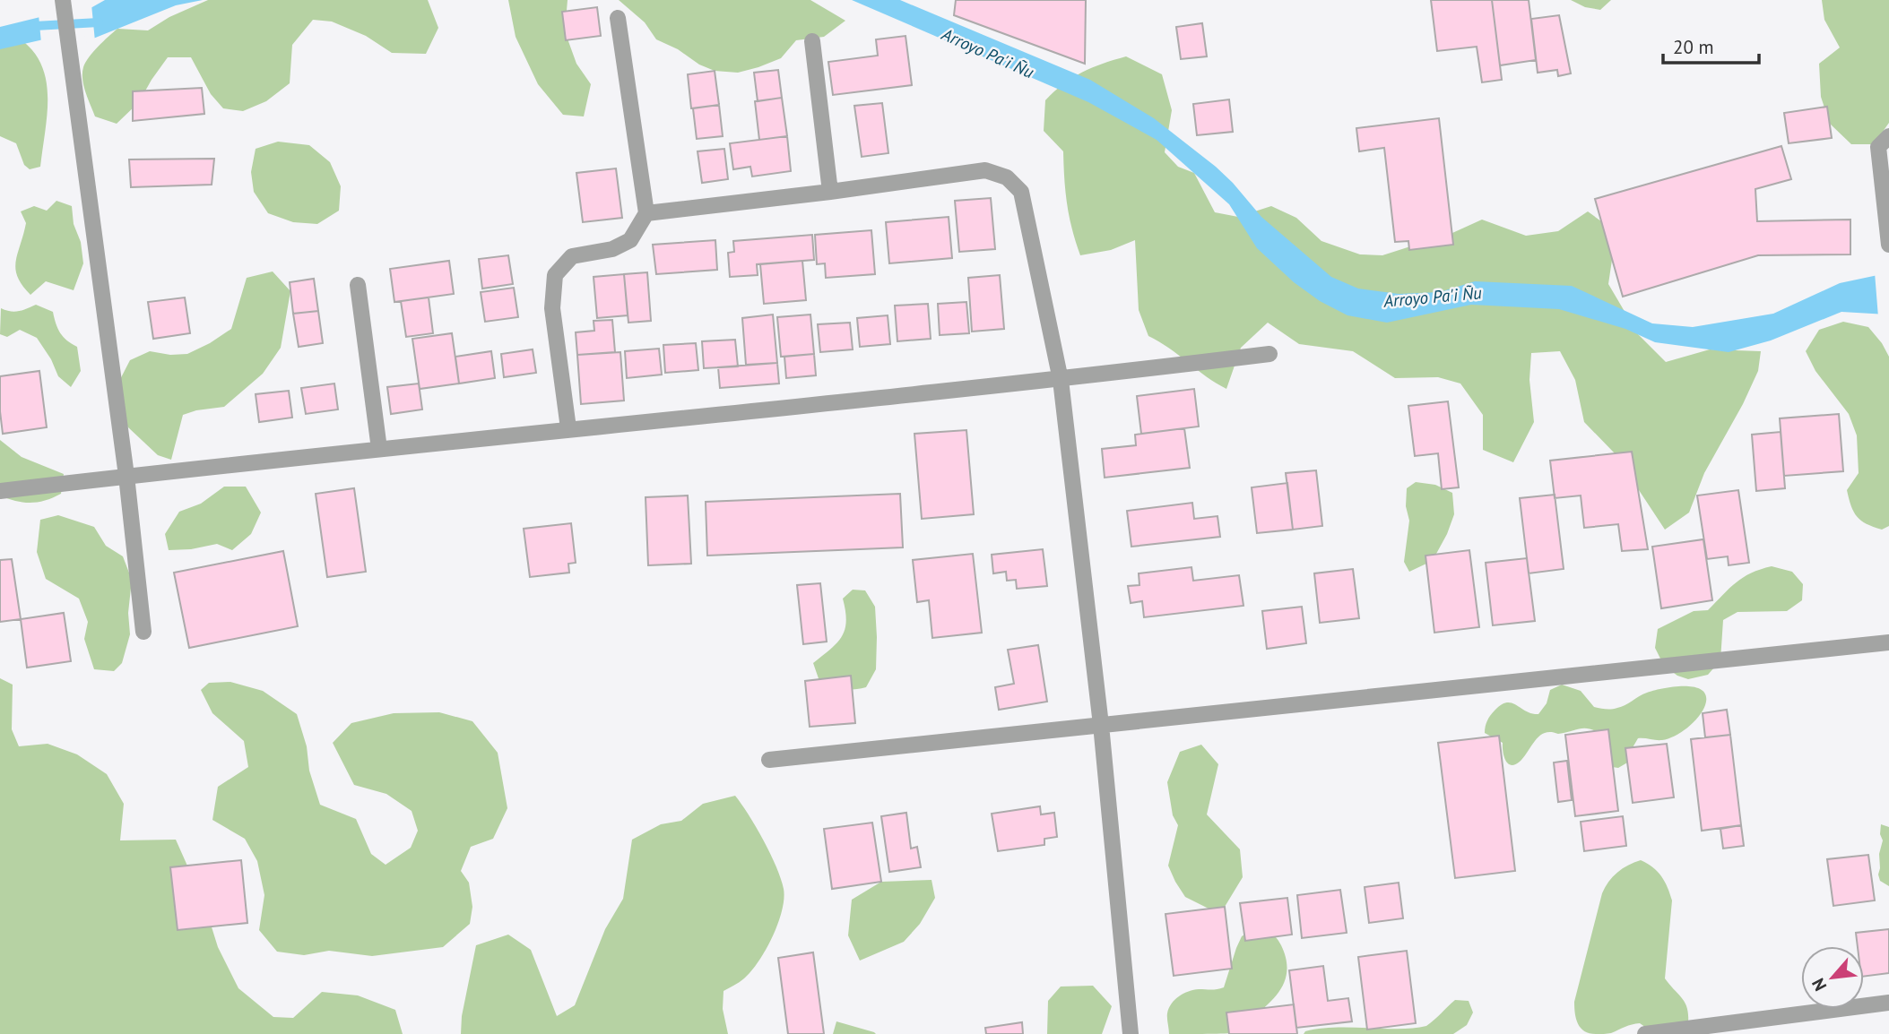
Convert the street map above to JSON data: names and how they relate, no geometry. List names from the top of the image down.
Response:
{
  "water": ["Arroyo Pa'i Ñu"],
  "scale_bar": "20 m",
  "north": "bottom left"
}
